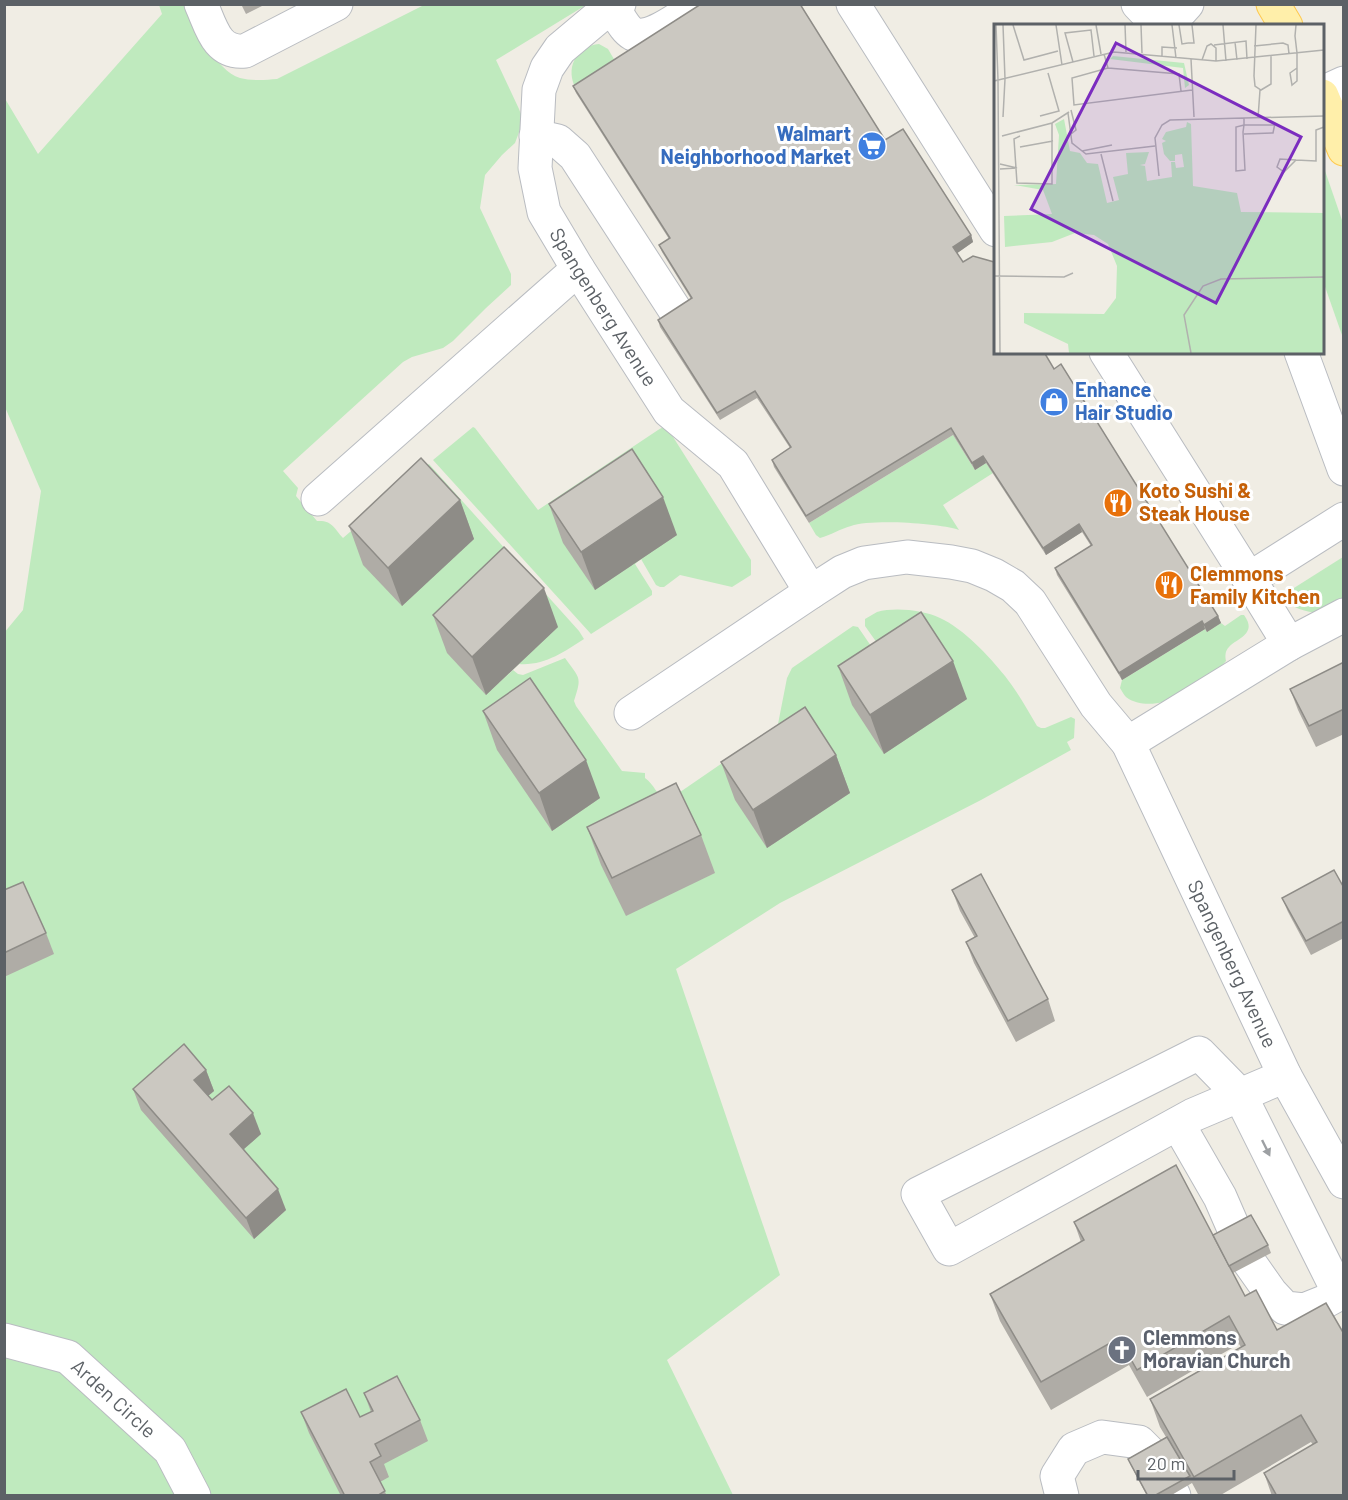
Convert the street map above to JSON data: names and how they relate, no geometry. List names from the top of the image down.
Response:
{
  "streets": {
    "street": ["Spangenberg Avenue", "Arden Circle"]
  },
  "places": {
    "supermarket": ["Walmart Neighborhood Market"],
    "shop": ["Enhance Hair Studio"],
    "restaurant": ["Koto Sushi & Steak House", "Clemmons Family Kitchen"],
    "church": ["Clemmons Moravian Church"]
  },
  "scale_bar": "20 m"
}
